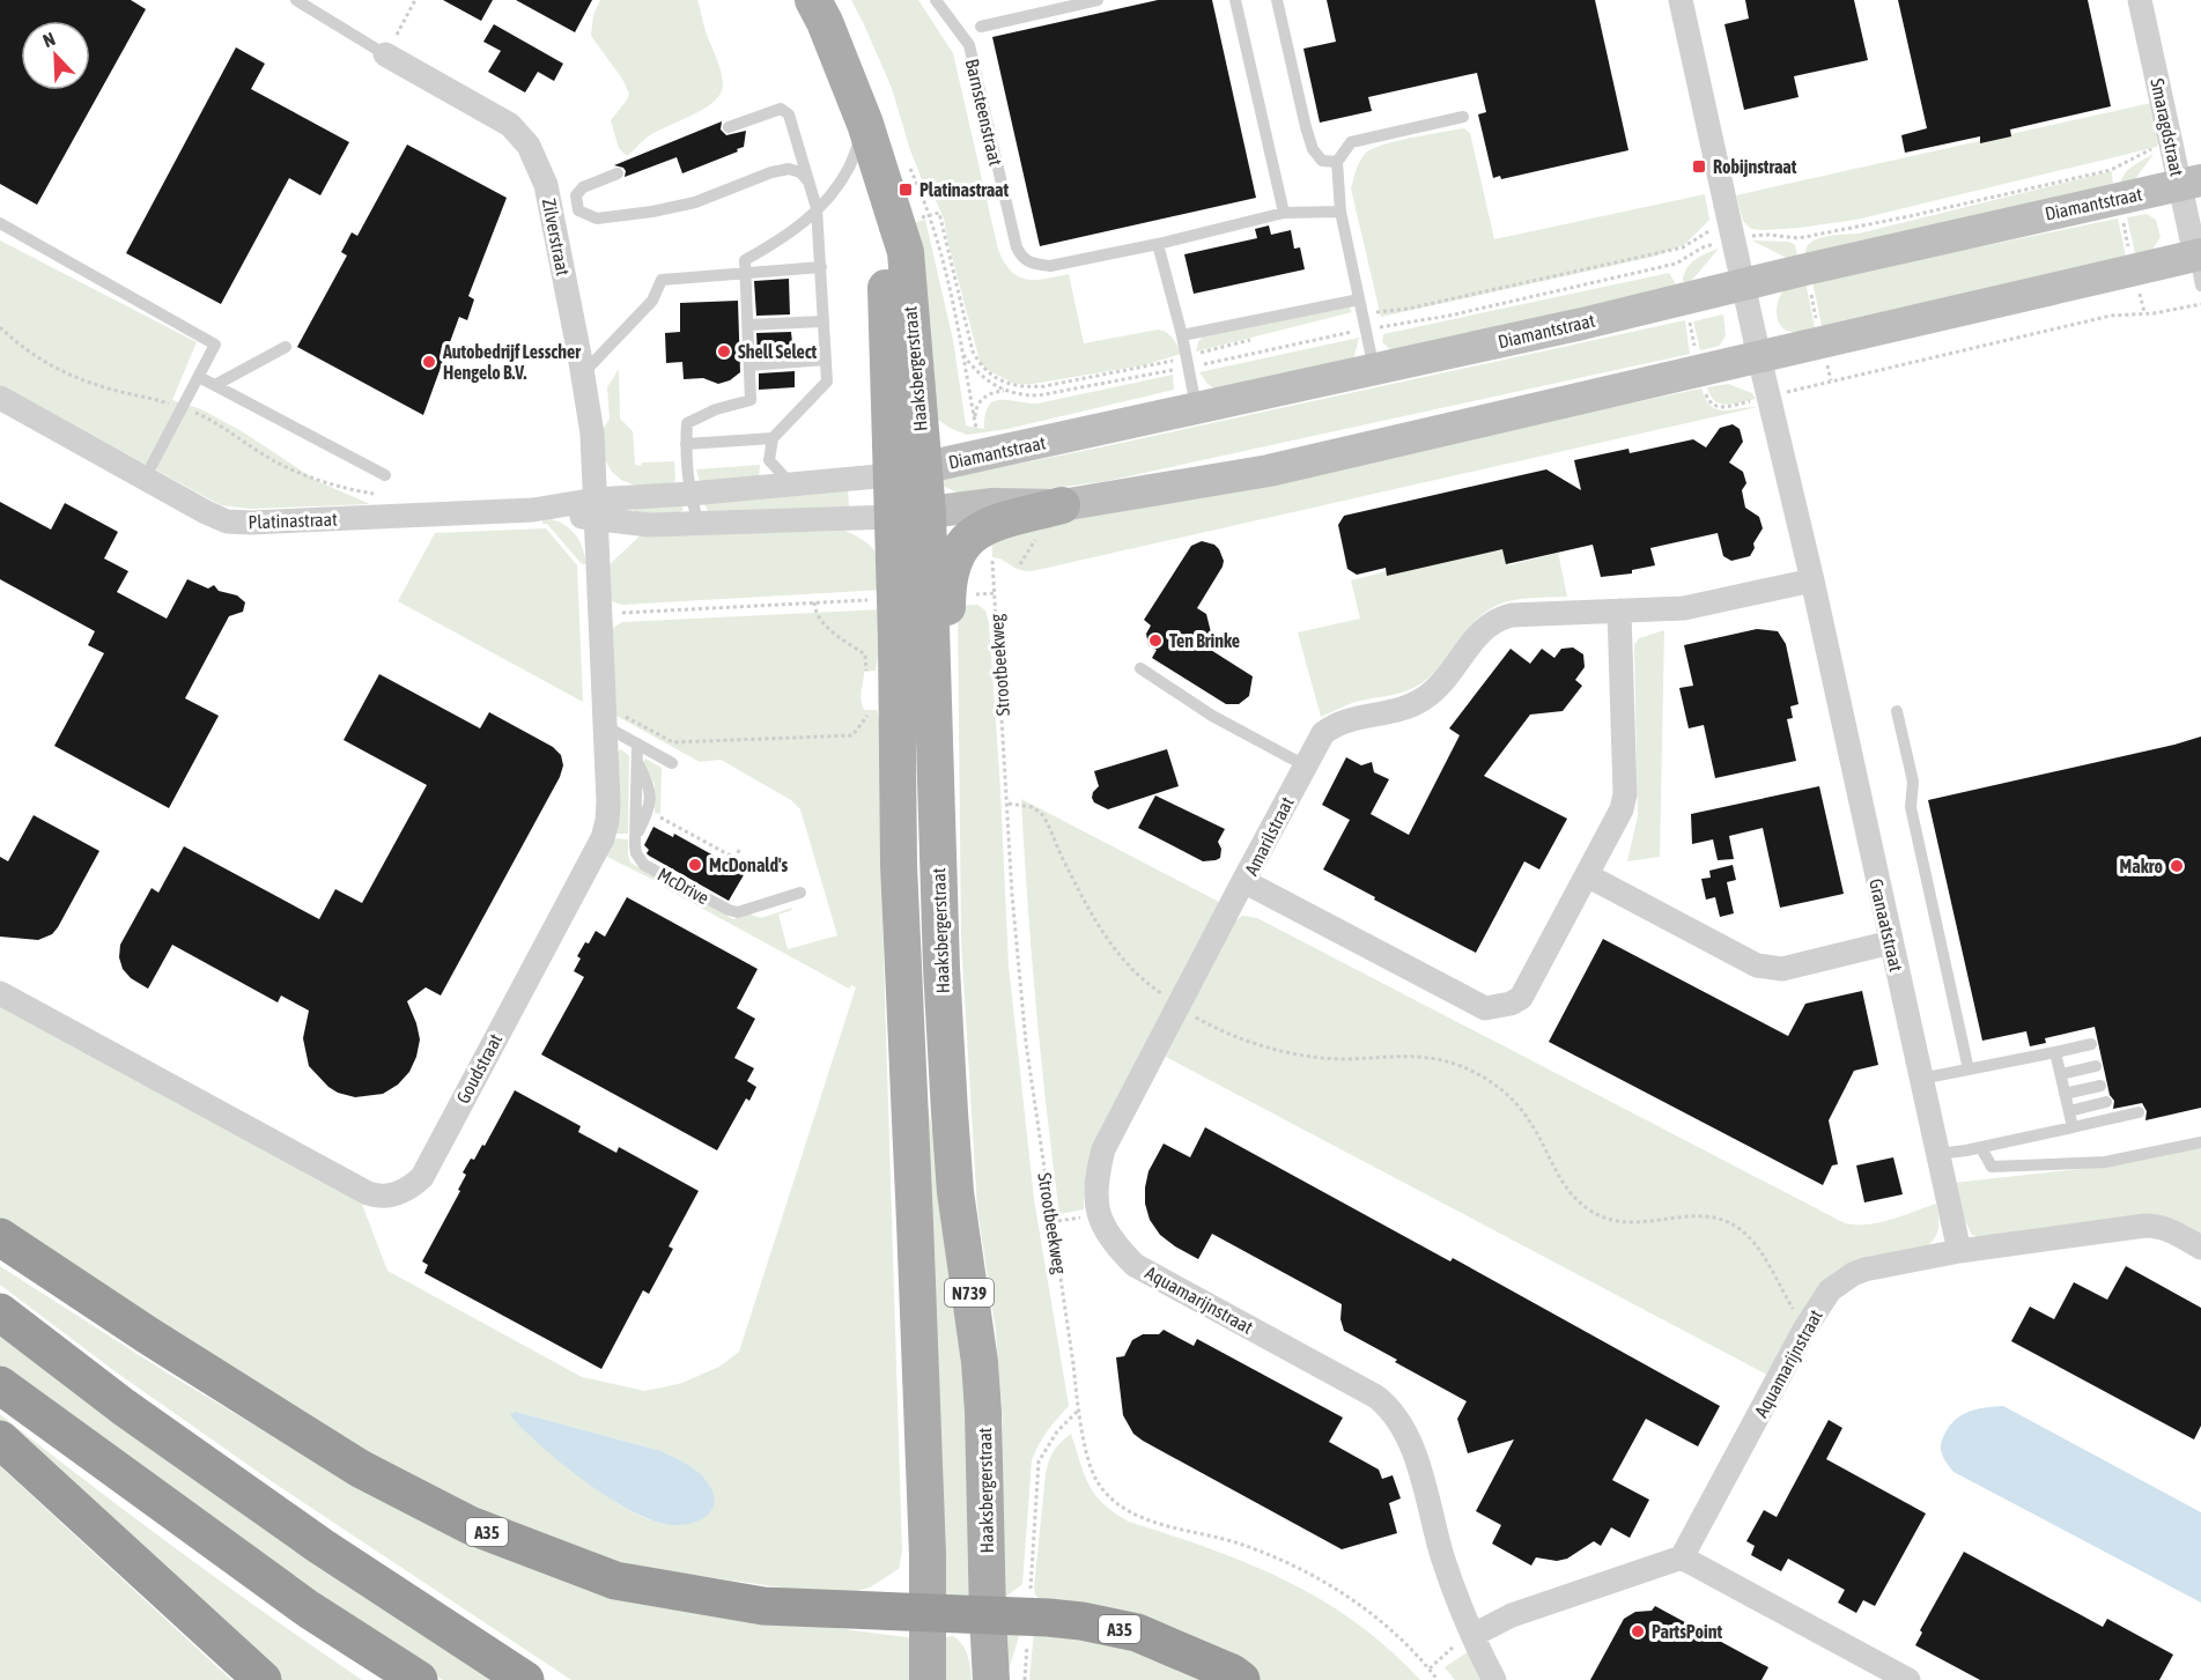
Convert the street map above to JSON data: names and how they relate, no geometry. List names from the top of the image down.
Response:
{
  "streets": {
    "highway": ["A35"],
    "main road": ["Diamantstraat", "Haaksbergerstraat", "N739"],
    "street": [
      "Smaragdstraat",
      "Zilverstraat",
      "Platinastraat",
      "Amarilstraat",
      "Granaatstraat",
      "Goudstraat",
      "Aquamarijnstraat"
    ],
    "lane": ["Barnsteenstraat", "McDrive"],
    "path": ["Strootbeekweg"]
  },
  "crossings": [
    ["Smaragdstraat", "Diamantstraat"],
    ["Diamantstraat", "Haaksbergerstraat"],
    ["Diamantstraat", "Platinastraat"],
    ["Diamantstraat", "Granaatstraat"],
    ["Zilverstraat", "Platinastraat"],
    ["Zilverstraat", "Goudstraat"],
    ["Haaksbergerstraat", "Platinastraat"],
    ["Haaksbergerstraat", "A35"],
    ["Platinastraat", "Goudstraat"],
    ["Amarilstraat", "Granaatstraat"],
    ["Amarilstraat", "Aquamarijnstraat"],
    ["Granaatstraat", "Aquamarijnstraat"]
  ],
  "places": {
    "transit": ["Robijnstraat", "Platinastraat"],
    "other": [
      "Shell Select",
      "Autobedrijf Lesscher Hengelo B.V.",
      "Ten Brinke",
      "McDonald's",
      "Makro",
      "PartsPoint"
    ]
  },
  "north": "top left"
}
